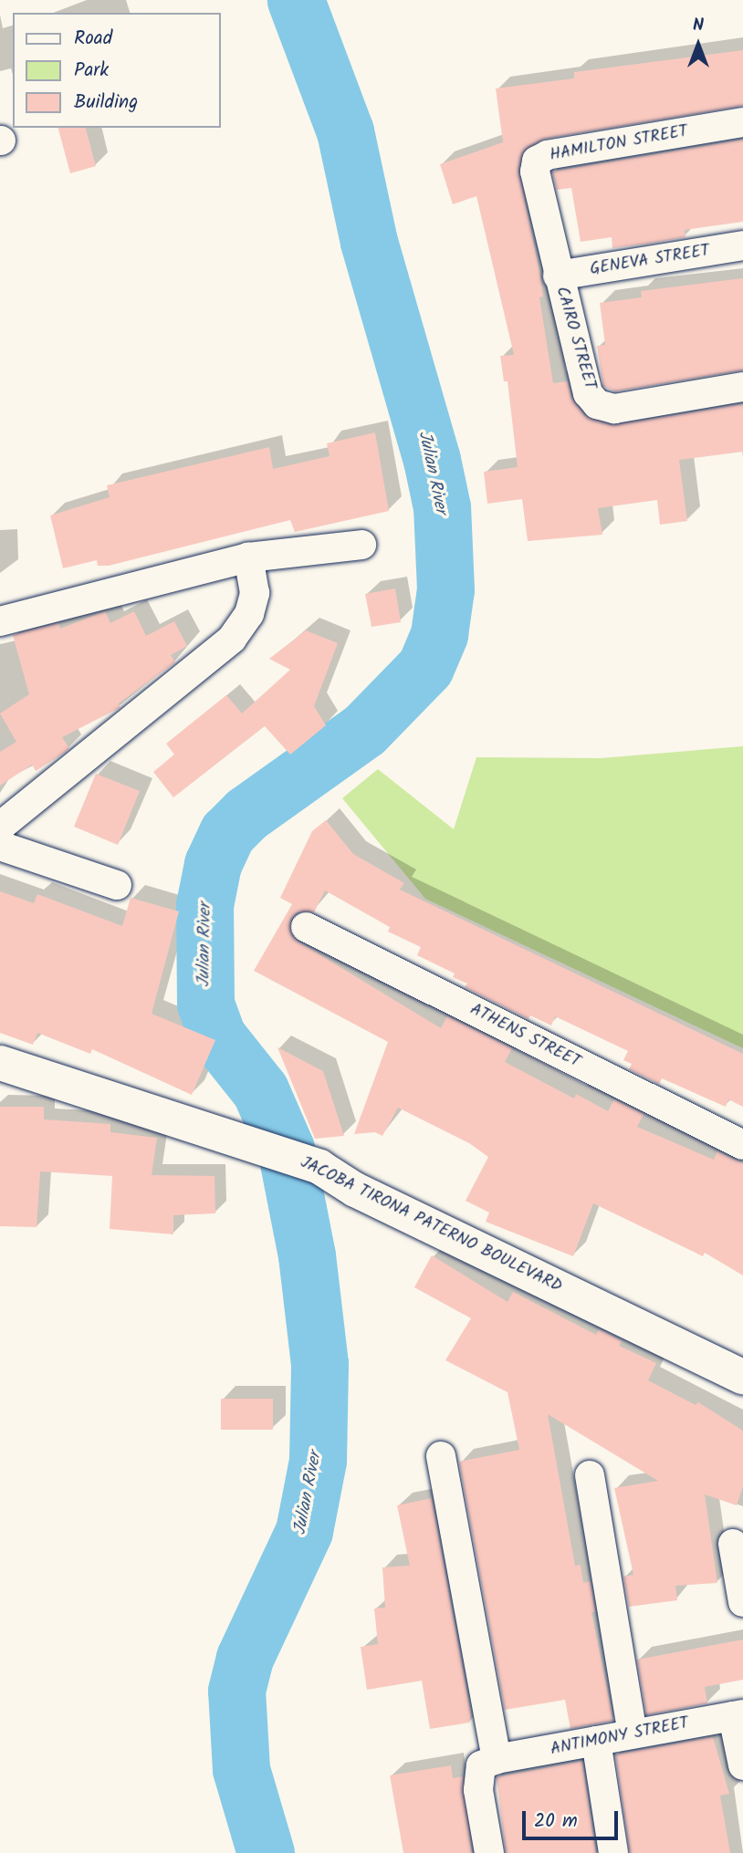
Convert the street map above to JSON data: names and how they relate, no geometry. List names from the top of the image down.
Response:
{
  "streets": {
    "street": [
      "HAMILTON STREET",
      "GENEVA STREET",
      "CAIRO STREET",
      "ATHENS STREET",
      "JACOBA TIRONA PATERNO BOULEVARD",
      "ANTIMONY STREET"
    ]
  },
  "crossings": [
    ["HAMILTON STREET", "GENEVA STREET"],
    ["HAMILTON STREET", "CAIRO STREET"],
    ["GENEVA STREET", "CAIRO STREET"]
  ],
  "water": ["Julian River"],
  "legend": ["Road", "Park", "Building"],
  "scale_bar": "20 m",
  "north": "top"
}
